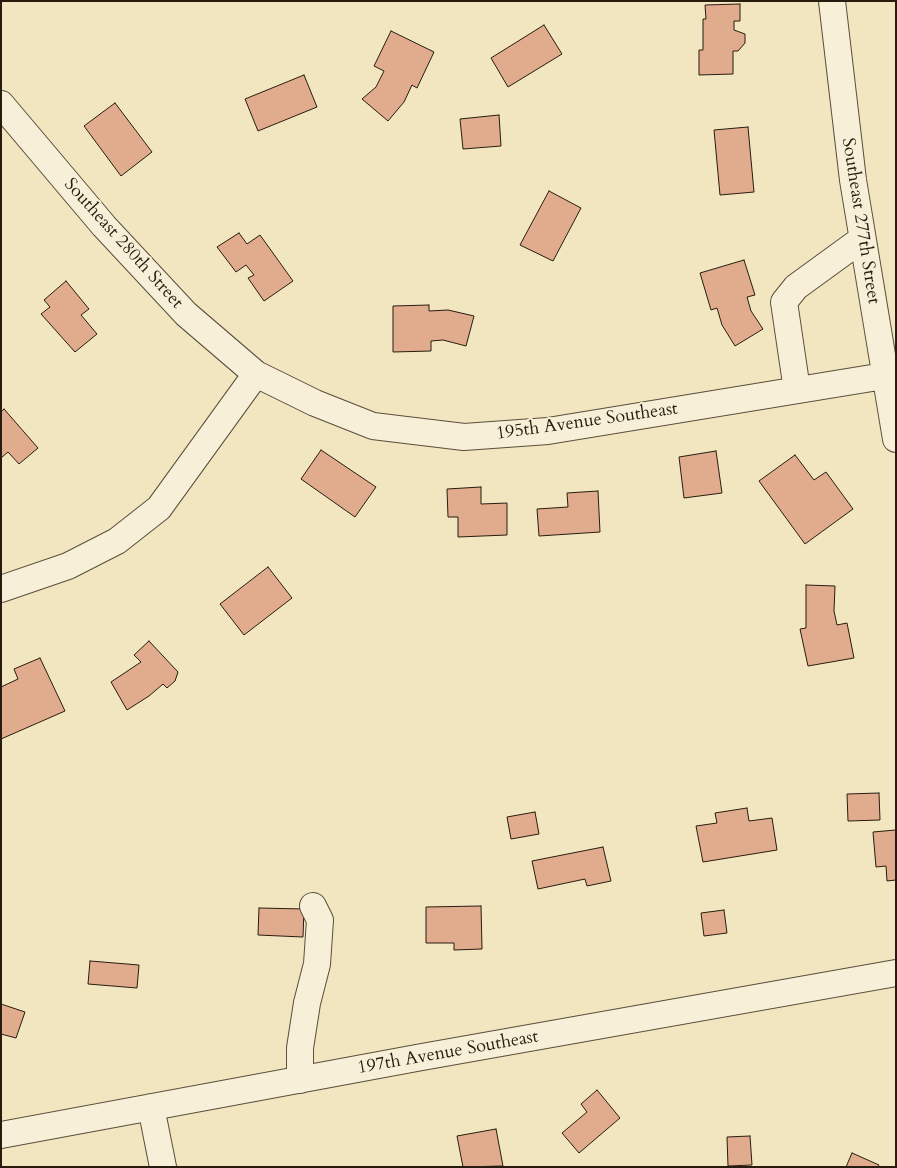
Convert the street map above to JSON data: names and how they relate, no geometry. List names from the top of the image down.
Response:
{
  "streets": {
    "street": [
      "Southeast 277th Street",
      "Southeast 280th Street",
      "195th Avenue Southeast",
      "197th Avenue Southeast"
    ]
  },
  "crossings": [
    ["Southeast 277th Street", "195th Avenue Southeast"],
    ["Southeast 280th Street", "195th Avenue Southeast"]
  ]
}
